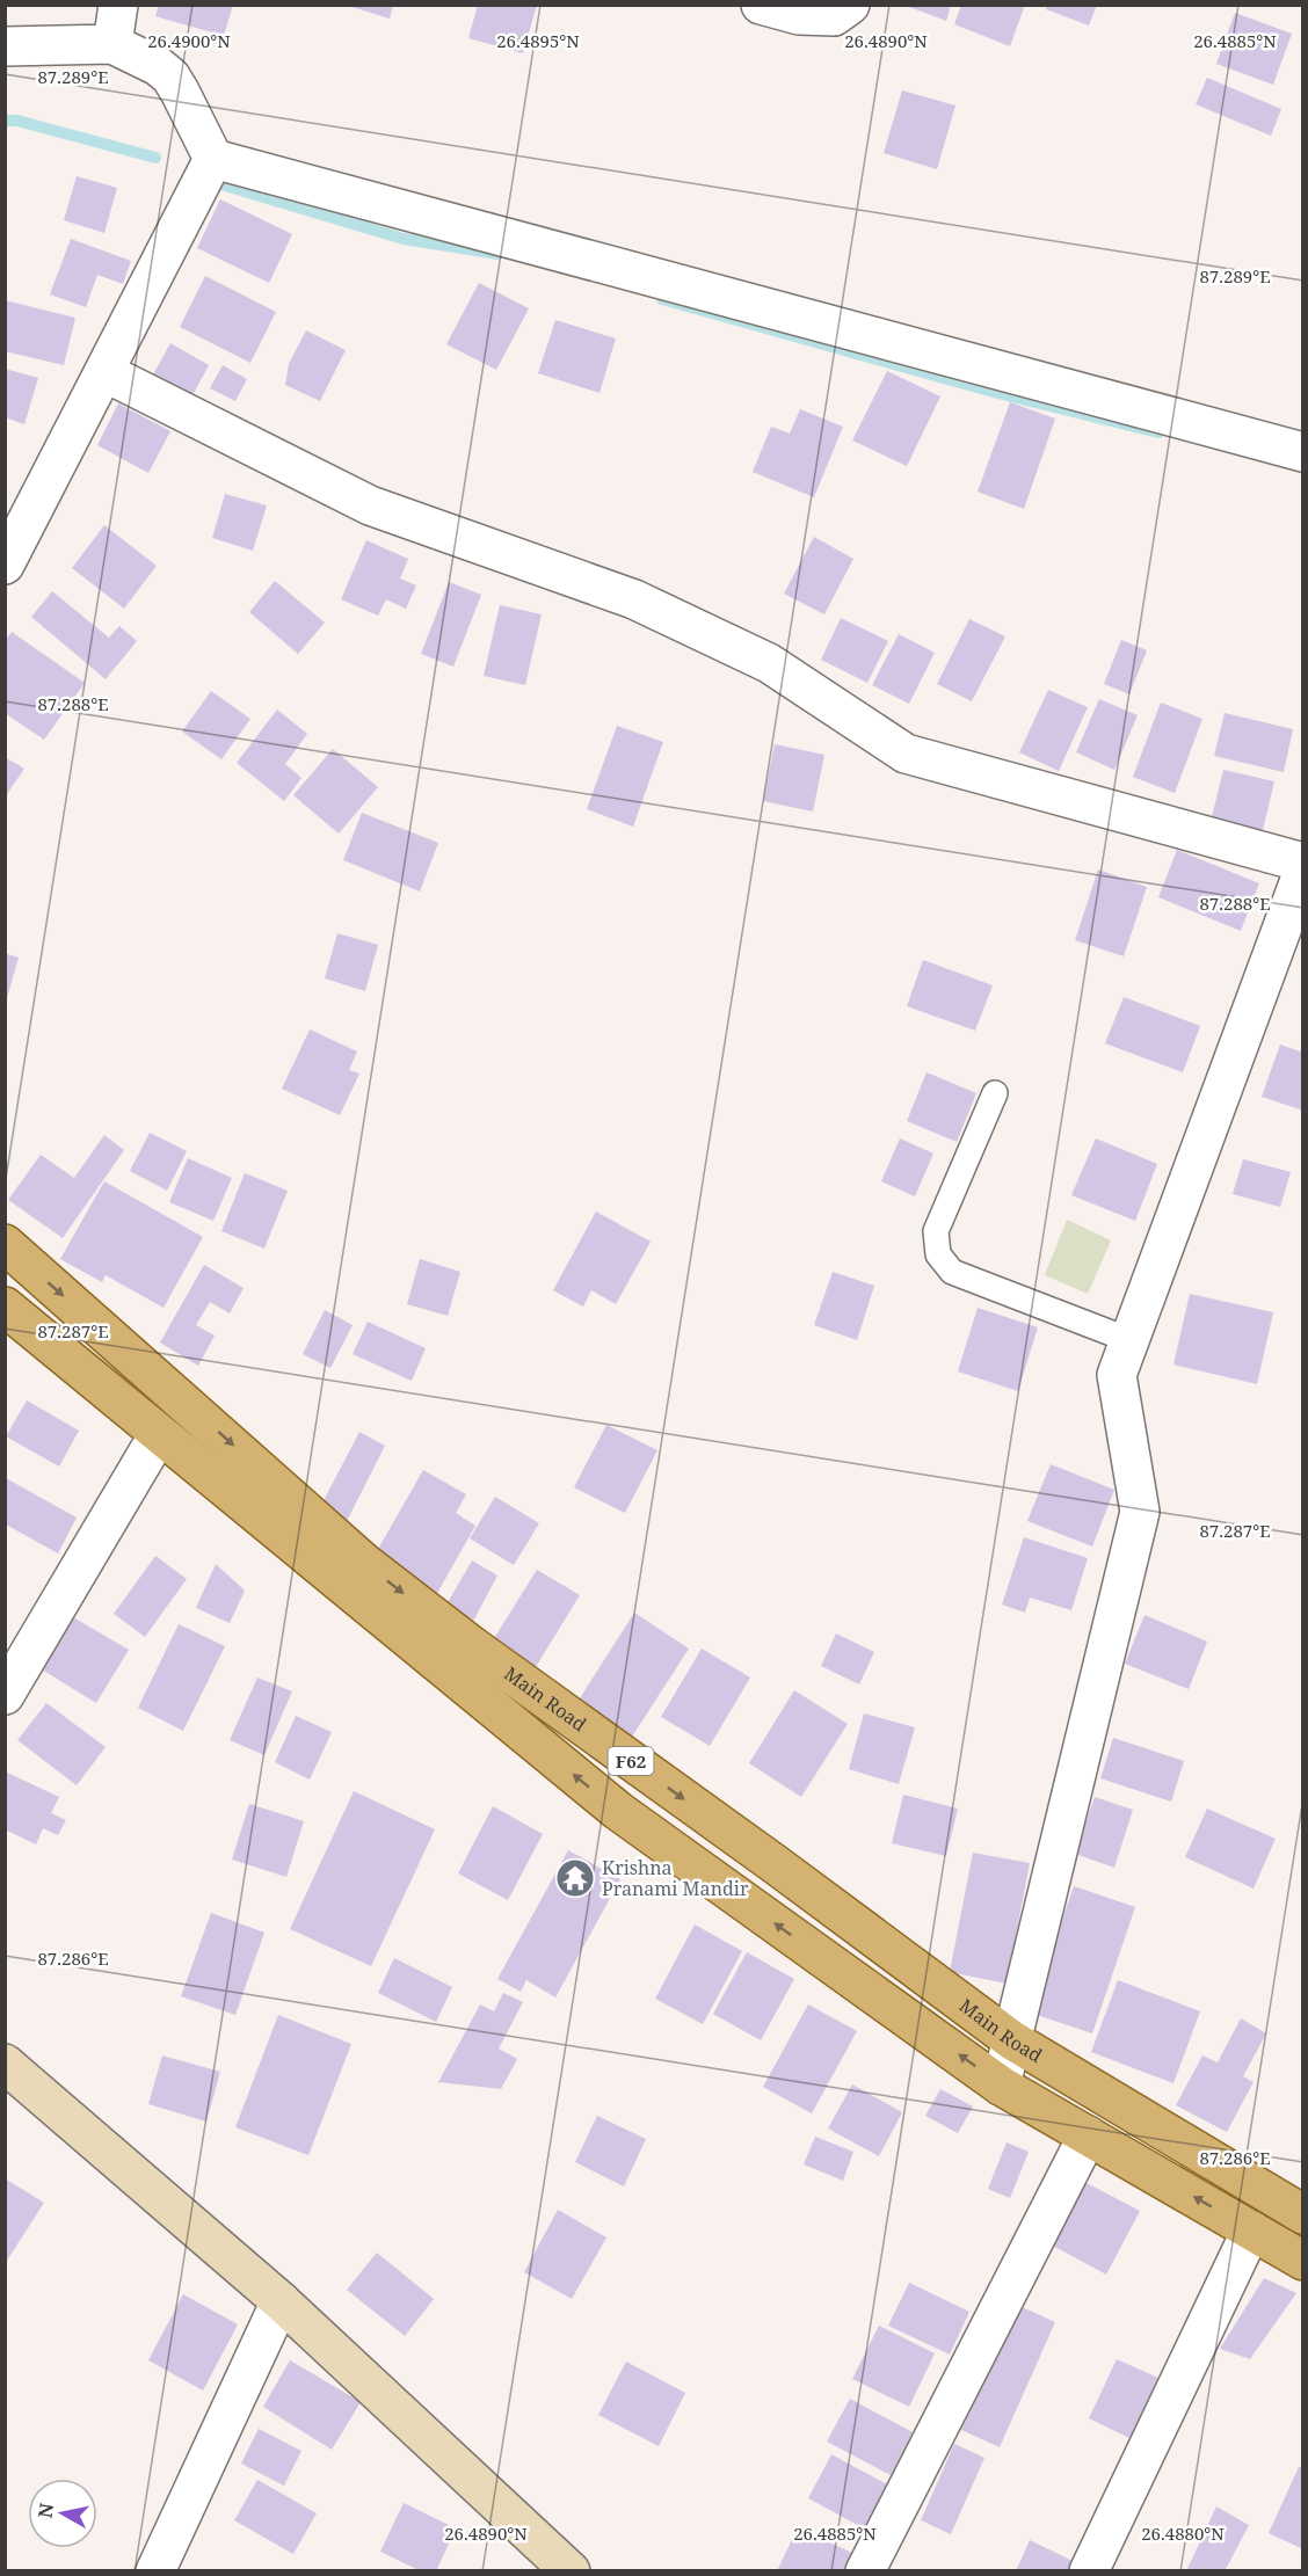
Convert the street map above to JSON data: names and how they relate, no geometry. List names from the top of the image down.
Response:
{
  "streets": {
    "main road": ["Main Road", "F62"]
  },
  "places": {
    "temple": ["Krishna Pranami Mandir"]
  },
  "north": "left",
  "coordinates": [
    "26.4900°N",
    "26.4895°N",
    "26.4890°N",
    "26.4885°N",
    "87.289°E",
    "87.288°E",
    "87.287°E",
    "87.286°E",
    "26.4880°N"
  ]
}
